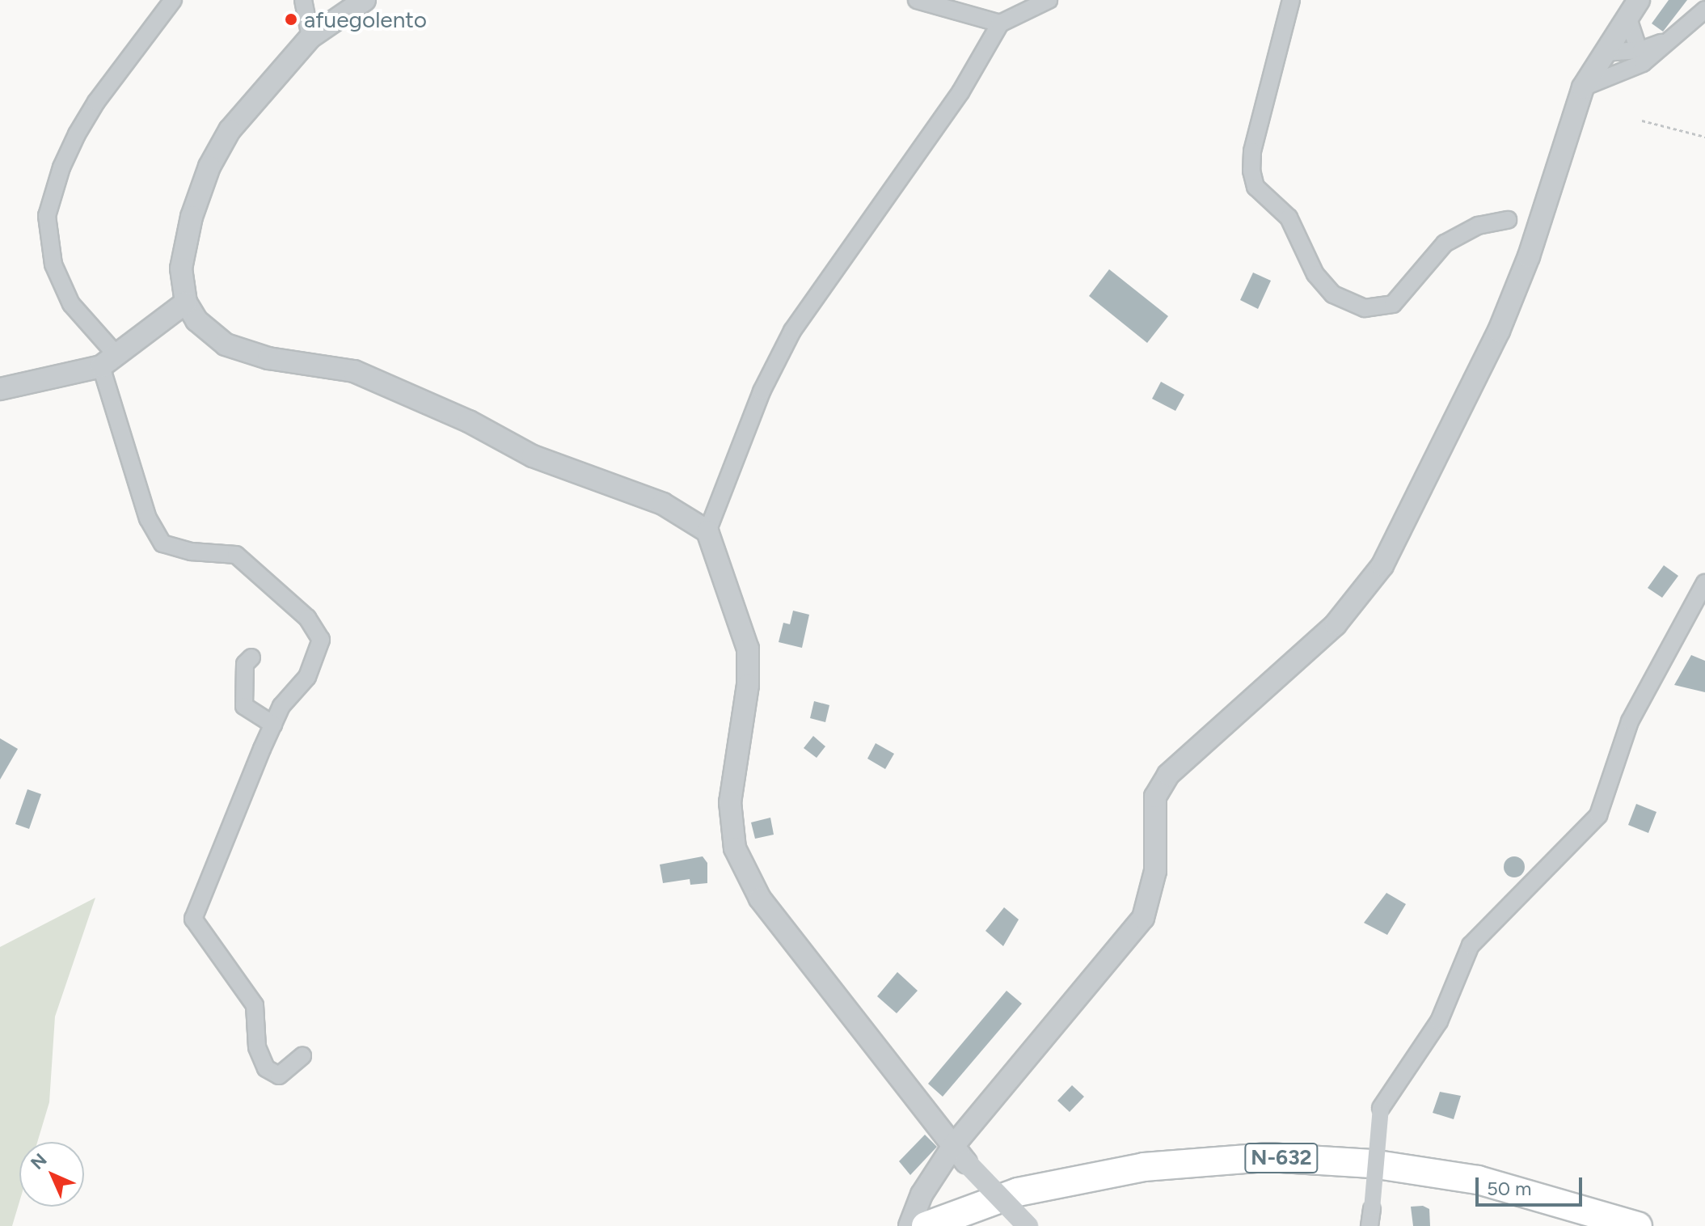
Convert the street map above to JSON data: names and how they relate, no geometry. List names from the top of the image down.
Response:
{
  "streets": {
    "highway": ["N-632"]
  },
  "places": ["afuegolento"],
  "scale_bar": "50 m",
  "north": "top left"
}
